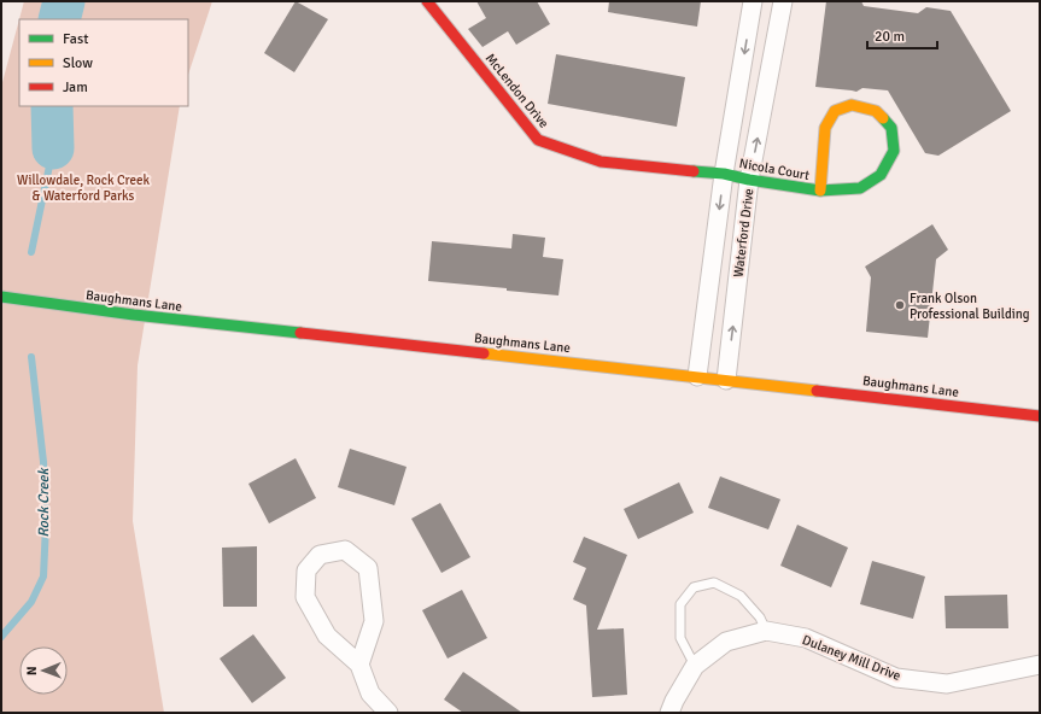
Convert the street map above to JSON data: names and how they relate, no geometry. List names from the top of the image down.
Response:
{
  "streets": {
    "main road": ["McLendon Drive", "Nicola Court", "Baughmans Lane"],
    "street": ["Waterford Drive", "Dulaney Mill Drive"]
  },
  "crossings": [
    ["McLendon Drive", "Nicola Court"],
    ["McLendon Drive", "Waterford Drive"],
    ["Nicola Court", "Waterford Drive"],
    ["Waterford Drive", "Baughmans Lane"]
  ],
  "water": ["Rock Creek"],
  "parks": ["Willowdale, Rock Creek & Waterford Parks"],
  "places": ["Frank Olson Professional Building"],
  "legend": ["Fast", "Slow", "Jam"],
  "scale_bar": "20 m",
  "north": "left"
}
